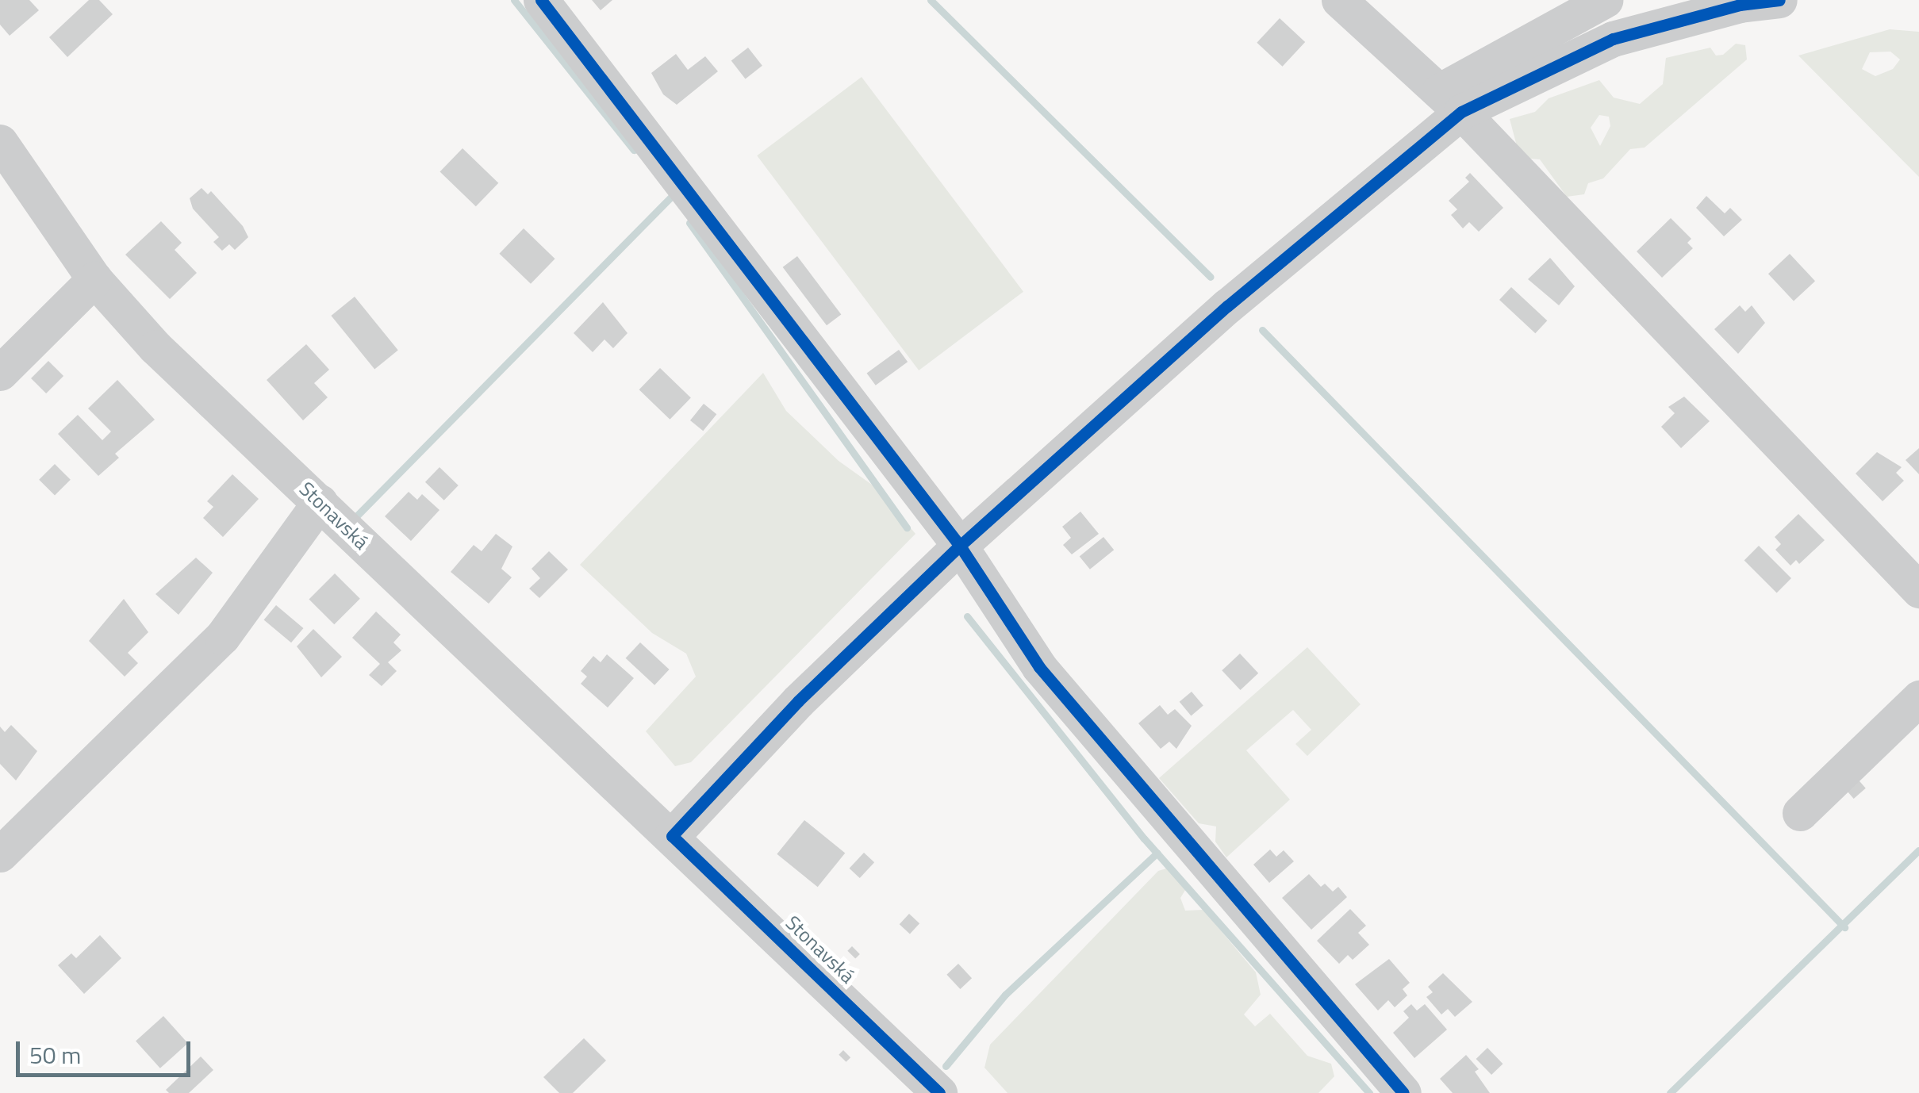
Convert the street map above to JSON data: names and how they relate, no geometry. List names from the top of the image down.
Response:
{
  "streets": {
    "street": ["Stonavská"]
  },
  "scale_bar": "50 m"
}
